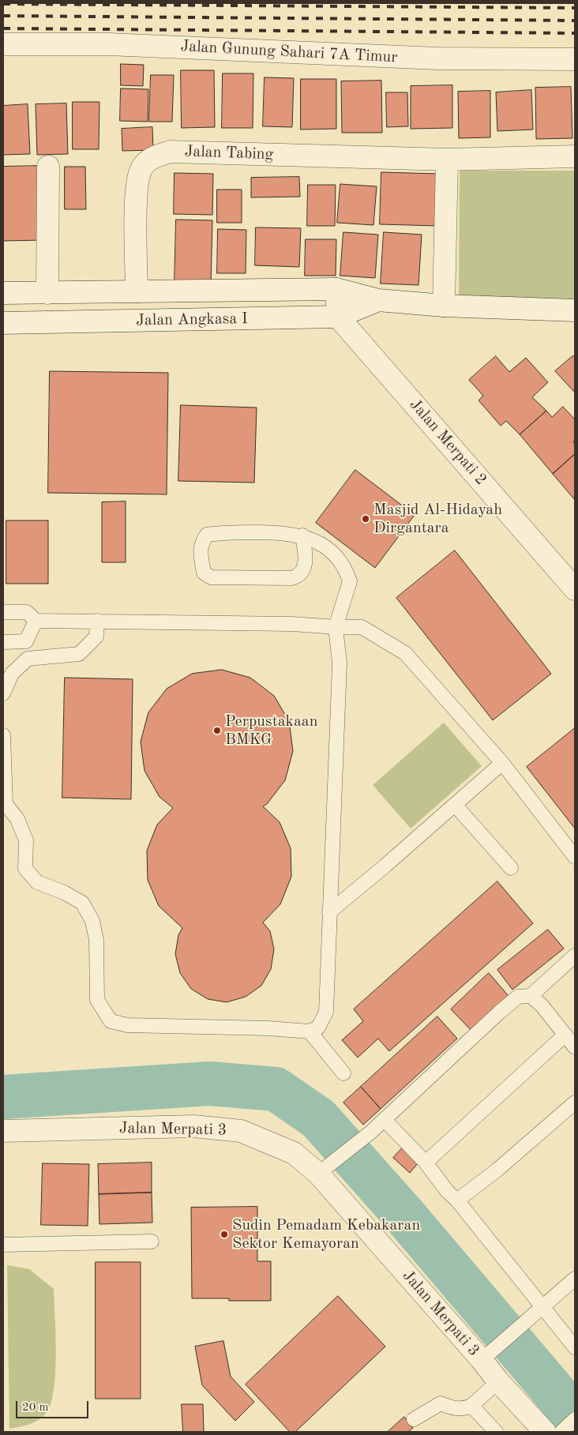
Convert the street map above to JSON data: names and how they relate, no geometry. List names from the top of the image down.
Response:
{
  "streets": {
    "street": [
      "Jalan Gunung Sahari 7A Timur",
      "Jalan Tabing",
      "Jalan Angkasa I",
      "Jalan Merpati 2",
      "Jalan Merpati 3"
    ]
  },
  "crossings": [
    ["Jalan Tabing", "Jalan Angkasa I"],
    ["Jalan Angkasa I", "Jalan Merpati 2"]
  ],
  "places": ["Masjid Al-Hidayah Dirgantara", "Perpustakaan BMKG", "Sudin Pemadam Kebakaran Sektor Kemayoran"],
  "scale_bar": "20 m"
}
